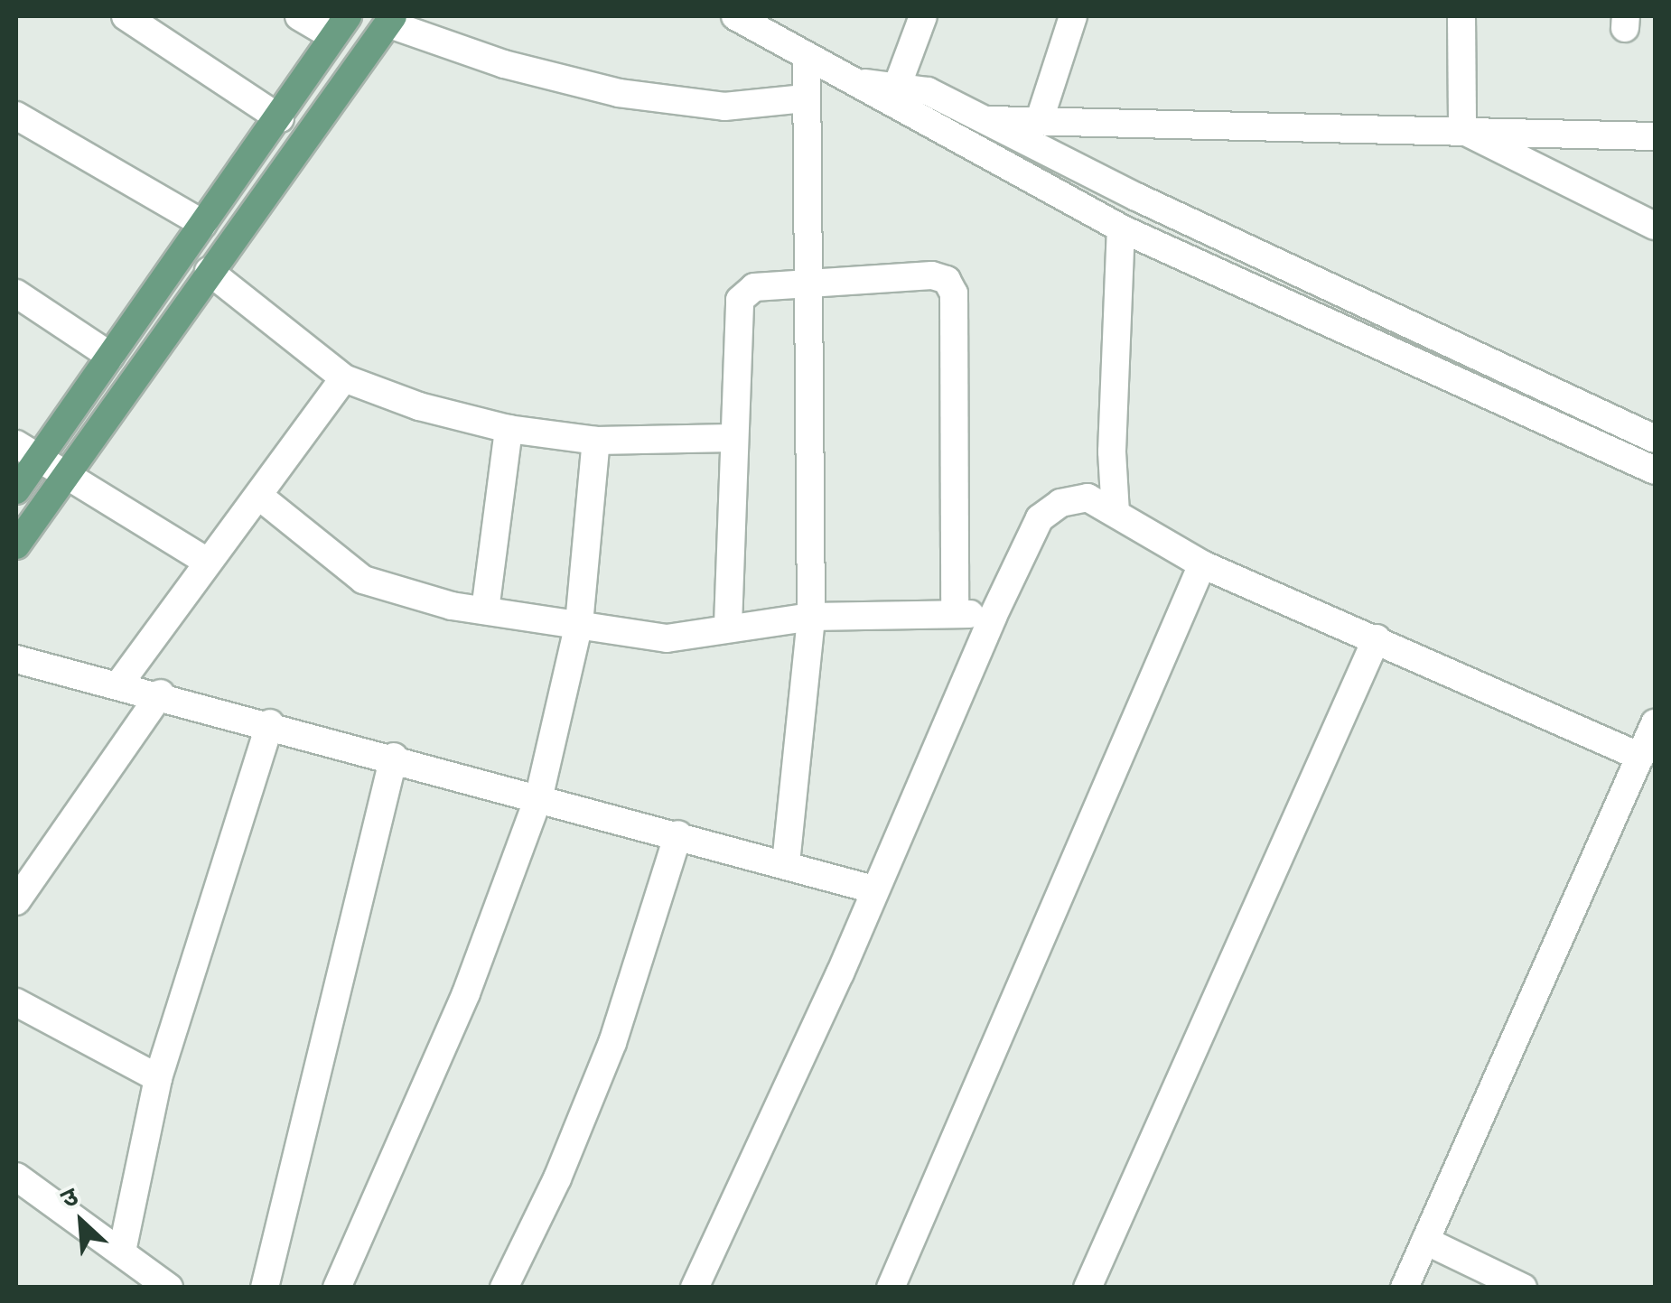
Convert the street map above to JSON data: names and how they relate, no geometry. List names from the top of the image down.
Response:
{
  "north": "top left"
}
